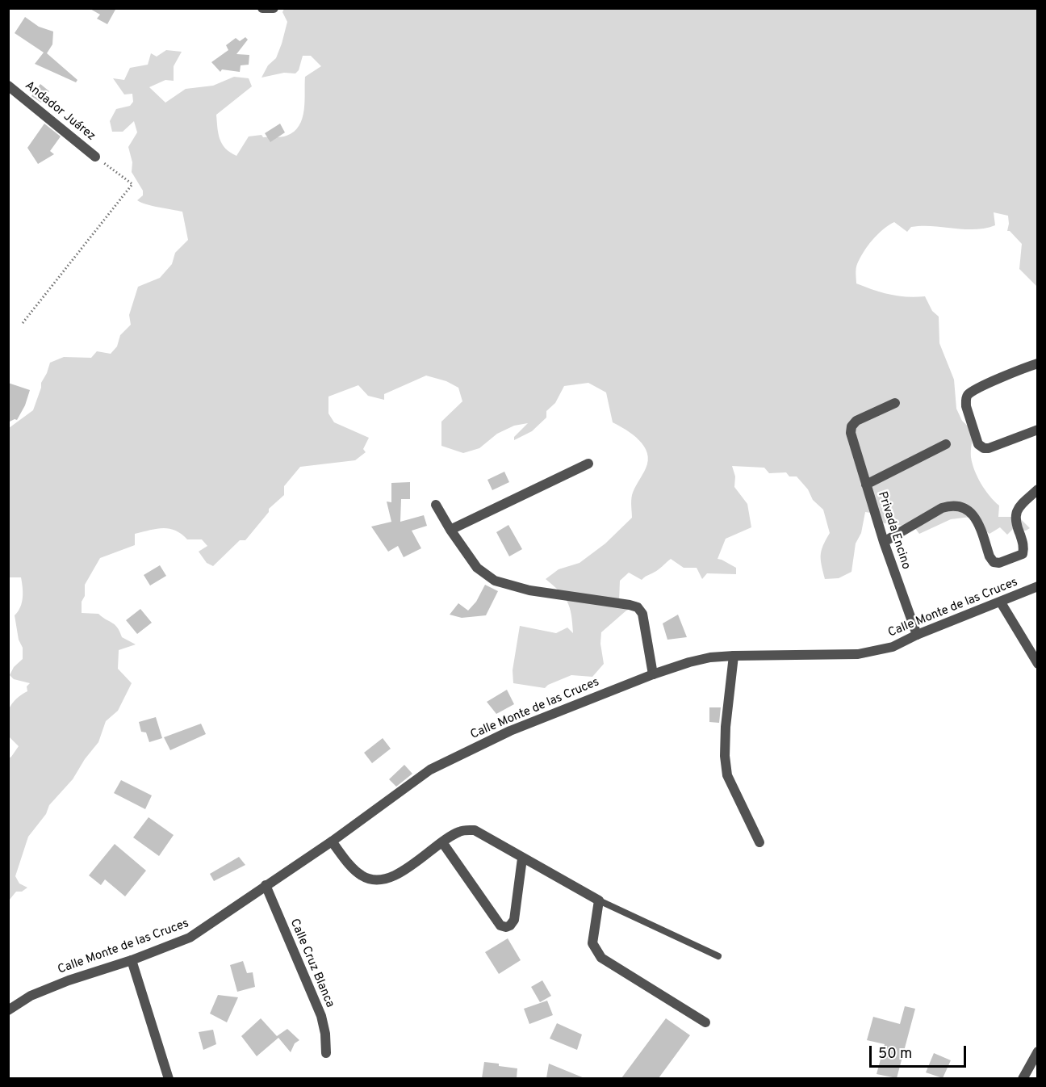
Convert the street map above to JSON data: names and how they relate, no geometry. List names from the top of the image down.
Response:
{
  "streets": {
    "street": [
      "Andador Juárez",
      "Privada Encino",
      "Calle Monte de las Cruces",
      "Calle Cruz Blanca"
    ]
  },
  "crossings": [
    ["Privada Encino", "Calle Monte de las Cruces"],
    ["Calle Monte de las Cruces", "Calle Cruz Blanca"]
  ],
  "scale_bar": "50 m"
}
